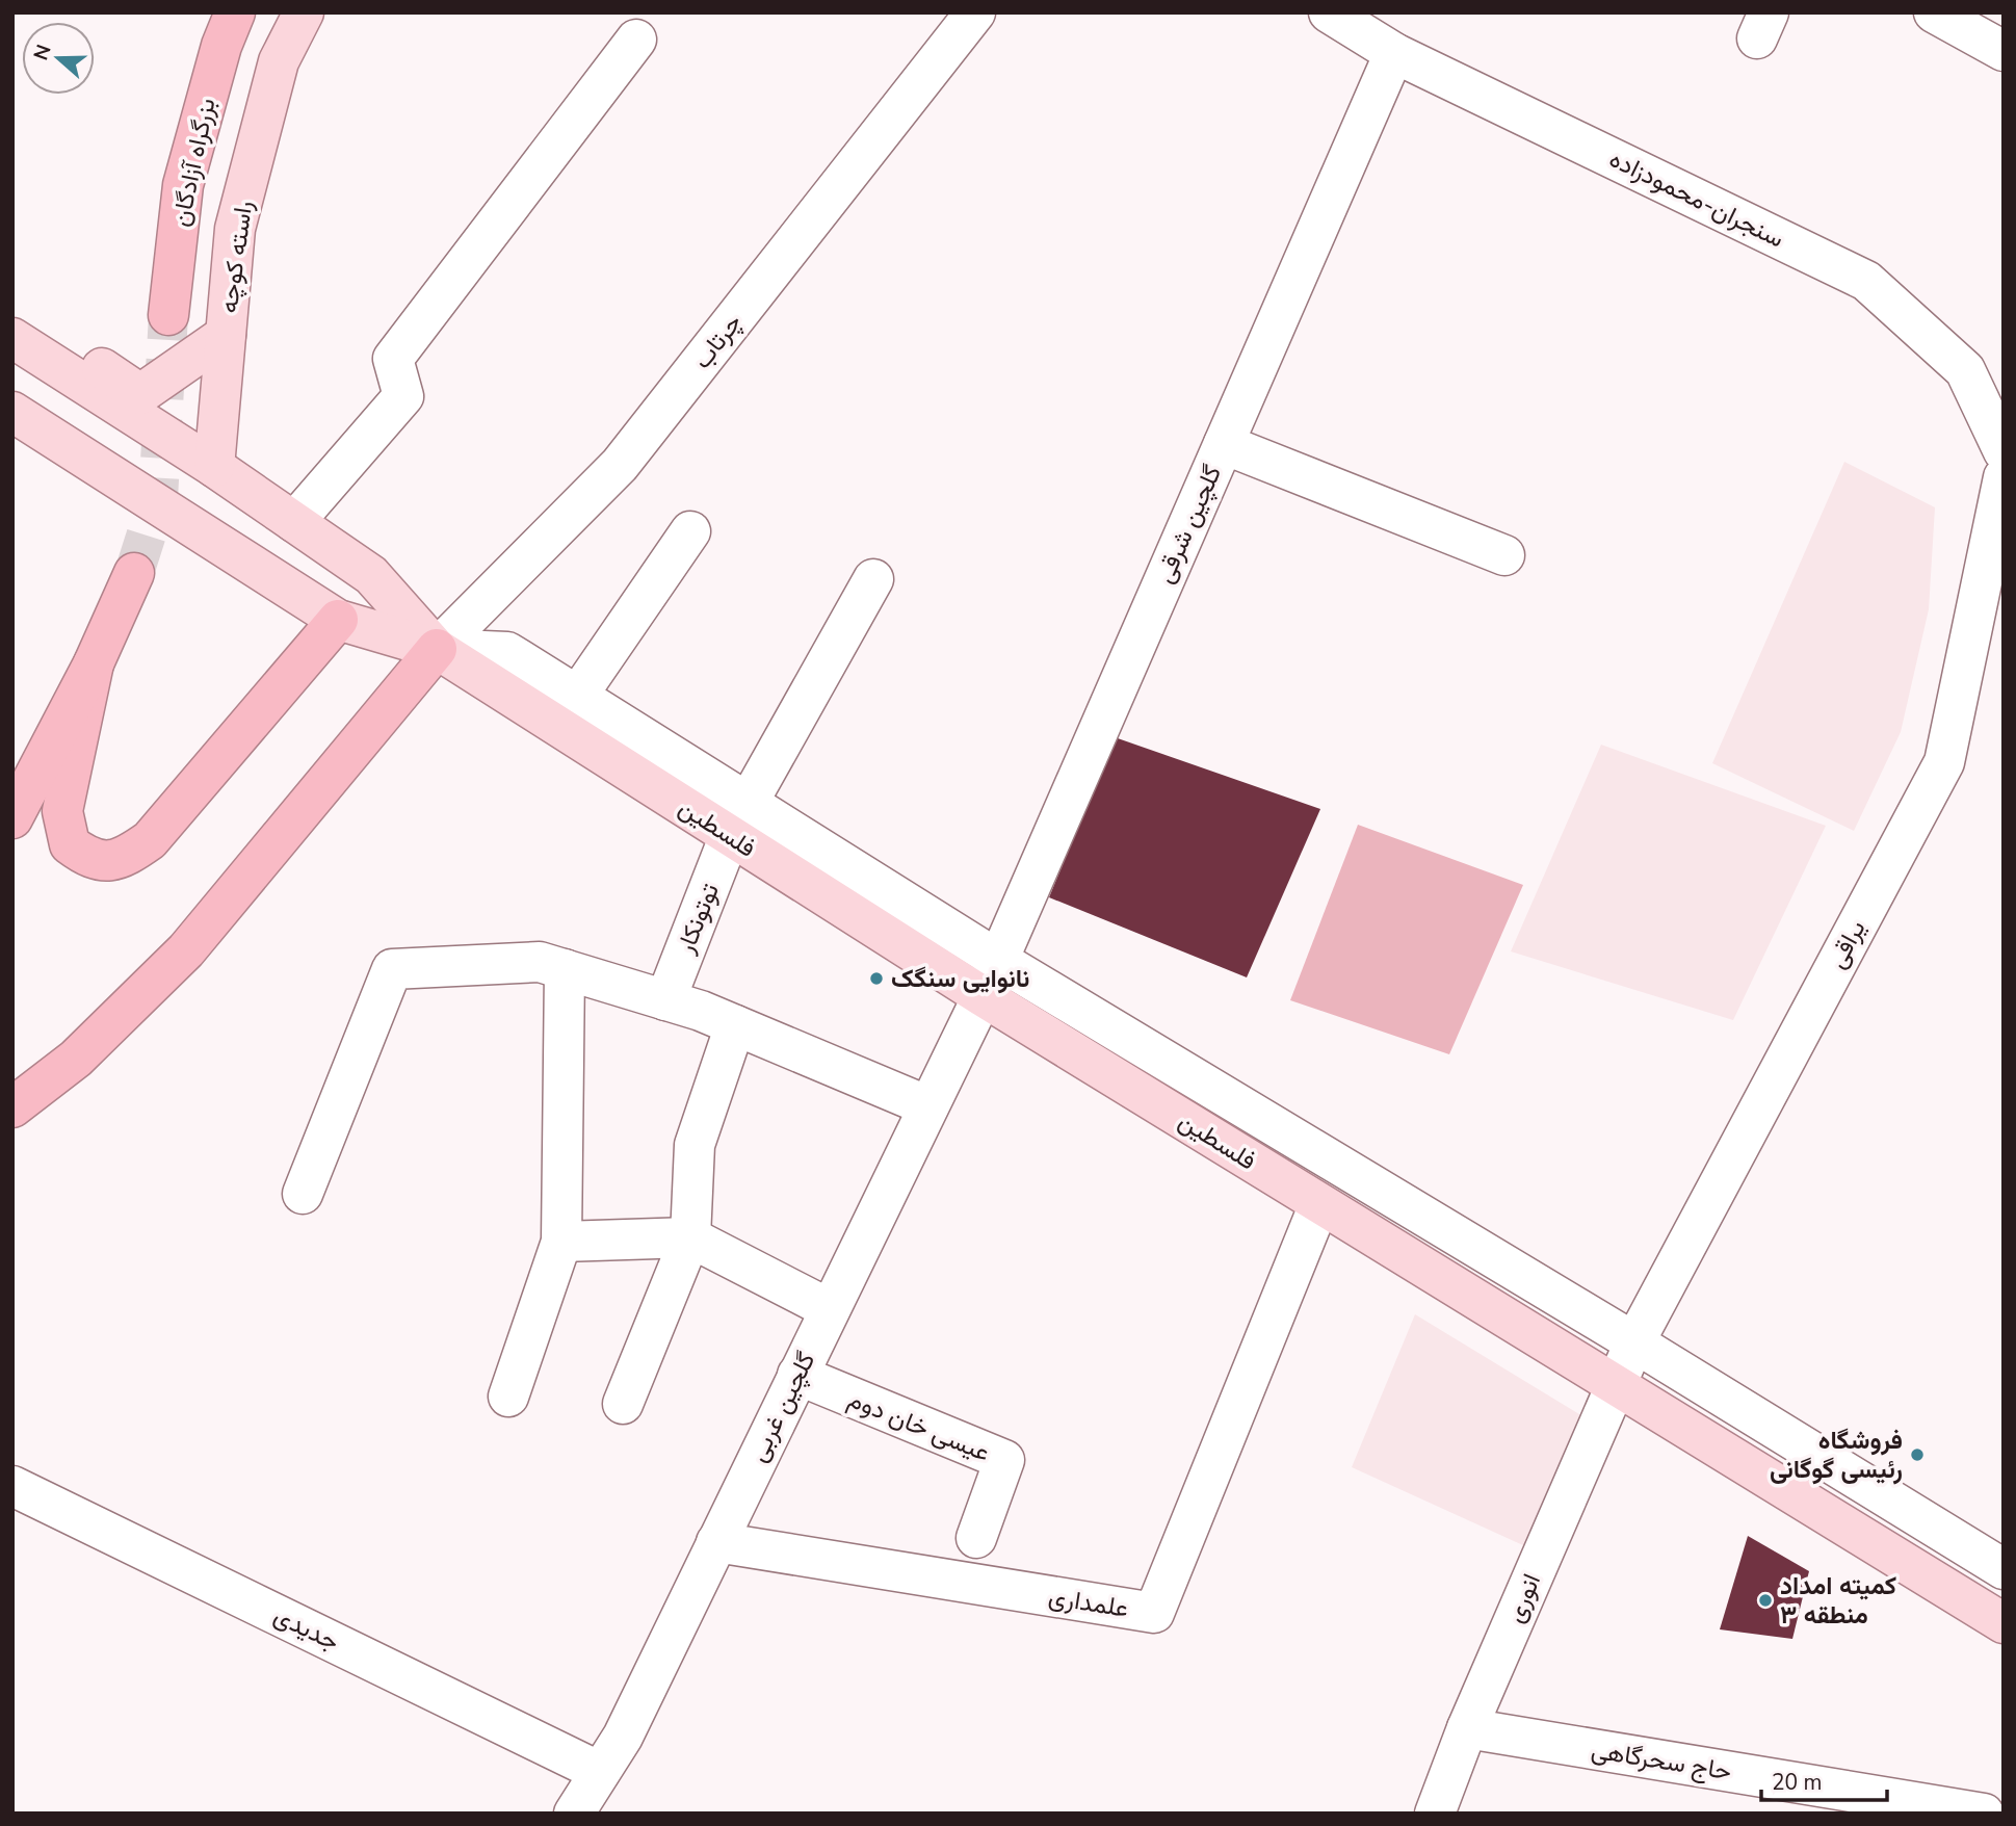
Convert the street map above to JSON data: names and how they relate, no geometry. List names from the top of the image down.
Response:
{
  "streets": {
    "highway": ["بزرگراه آزادگان"],
    "main road": ["راسته کوچه", "فلسطین"],
    "street": [
      "سنجران-محمودزاده",
      "چرتاب",
      "گلچین شرقی",
      "توتونکار",
      "یراقی",
      "گلچین غربی",
      "عیسی خان دوم",
      "انوری",
      "علمداری",
      "جدیدی",
      "حاج سحرگاهی"
    ]
  },
  "crossings": [
    ["سنجران-محمودزاده", "گلچین شرقی"],
    ["چرتاب", "فلسطین"],
    ["گلچین شرقی", "فلسطین"],
    ["گلچین شرقی", "گلچین غربی"],
    ["فلسطین", "توتونکار"],
    ["فلسطین", "یراقی"],
    ["فلسطین", "گلچین غربی"],
    ["فلسطین", "انوری"],
    ["فلسطین", "علمداری"],
    ["یراقی", "انوری"],
    ["گلچین غربی", "عیسی خان دوم"],
    ["گلچین غربی", "علمداری"],
    ["گلچین غربی", "جدیدی"],
    ["انوری", "حاج سحرگاهی"]
  ],
  "places": ["نانوایی سنگک", "فروشگاه رئیسی گوگانی", "کمیته امداد منطقه ۳"],
  "scale_bar": "20 m",
  "north": "left"
}
